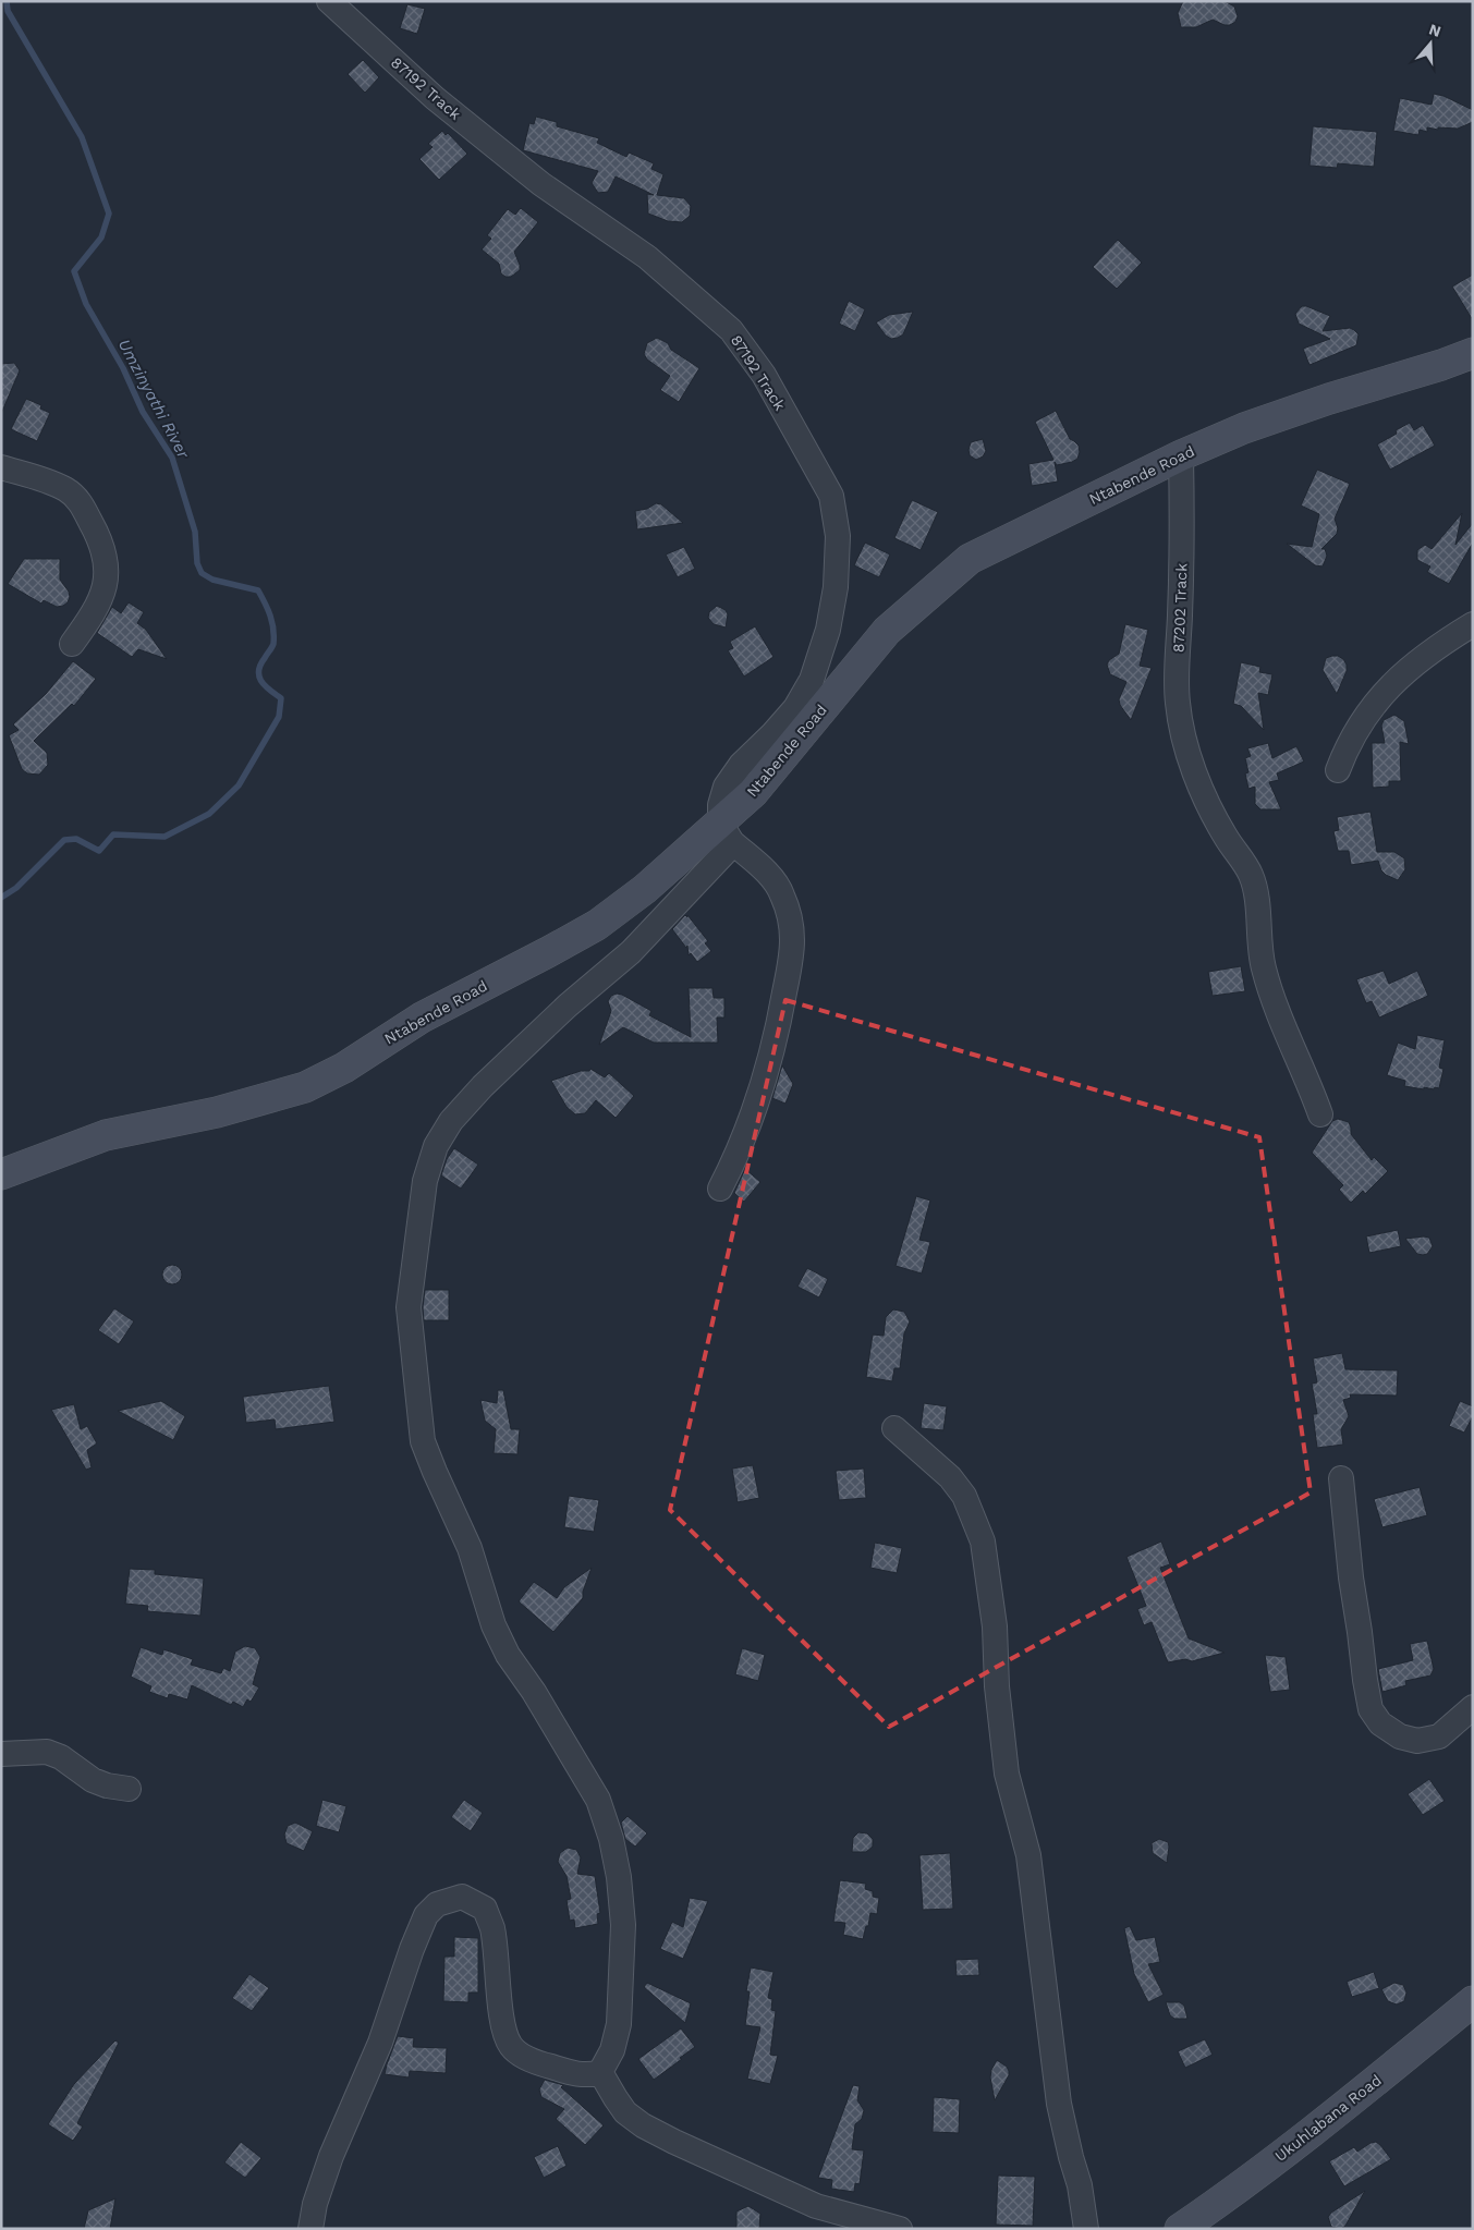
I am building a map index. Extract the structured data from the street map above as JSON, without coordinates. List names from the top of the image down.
{
  "streets": {
    "street": [
      "87192 Track",
      "Ntabende Road",
      "87202 Track",
      "Ukuhlabana Road"
    ]
  },
  "crossings": [
    ["87192 Track", "Ntabende Road"],
    ["Ntabende Road", "87202 Track"]
  ],
  "water": ["Umzinyathi River"],
  "north": "top"
}
